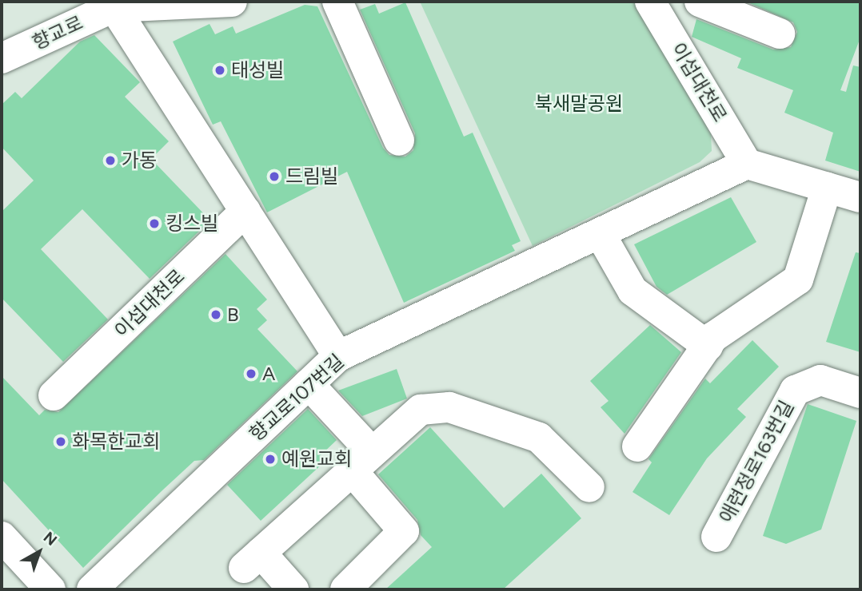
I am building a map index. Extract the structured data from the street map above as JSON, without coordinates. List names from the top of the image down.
{
  "streets": {
    "street": [
      "향교로",
      "이섭대천로",
      "향교로107번길",
      "애련정로163번길"
    ]
  },
  "crossings": [
    ["이섭대천로", "향교로107번길"]
  ],
  "parks": ["북새말공원"],
  "places": [
    "태성빌",
    "가동",
    "드림빌",
    "킹스빌",
    "B",
    "A",
    "화목한교회",
    "예원교회"
  ],
  "north": "top right"
}
